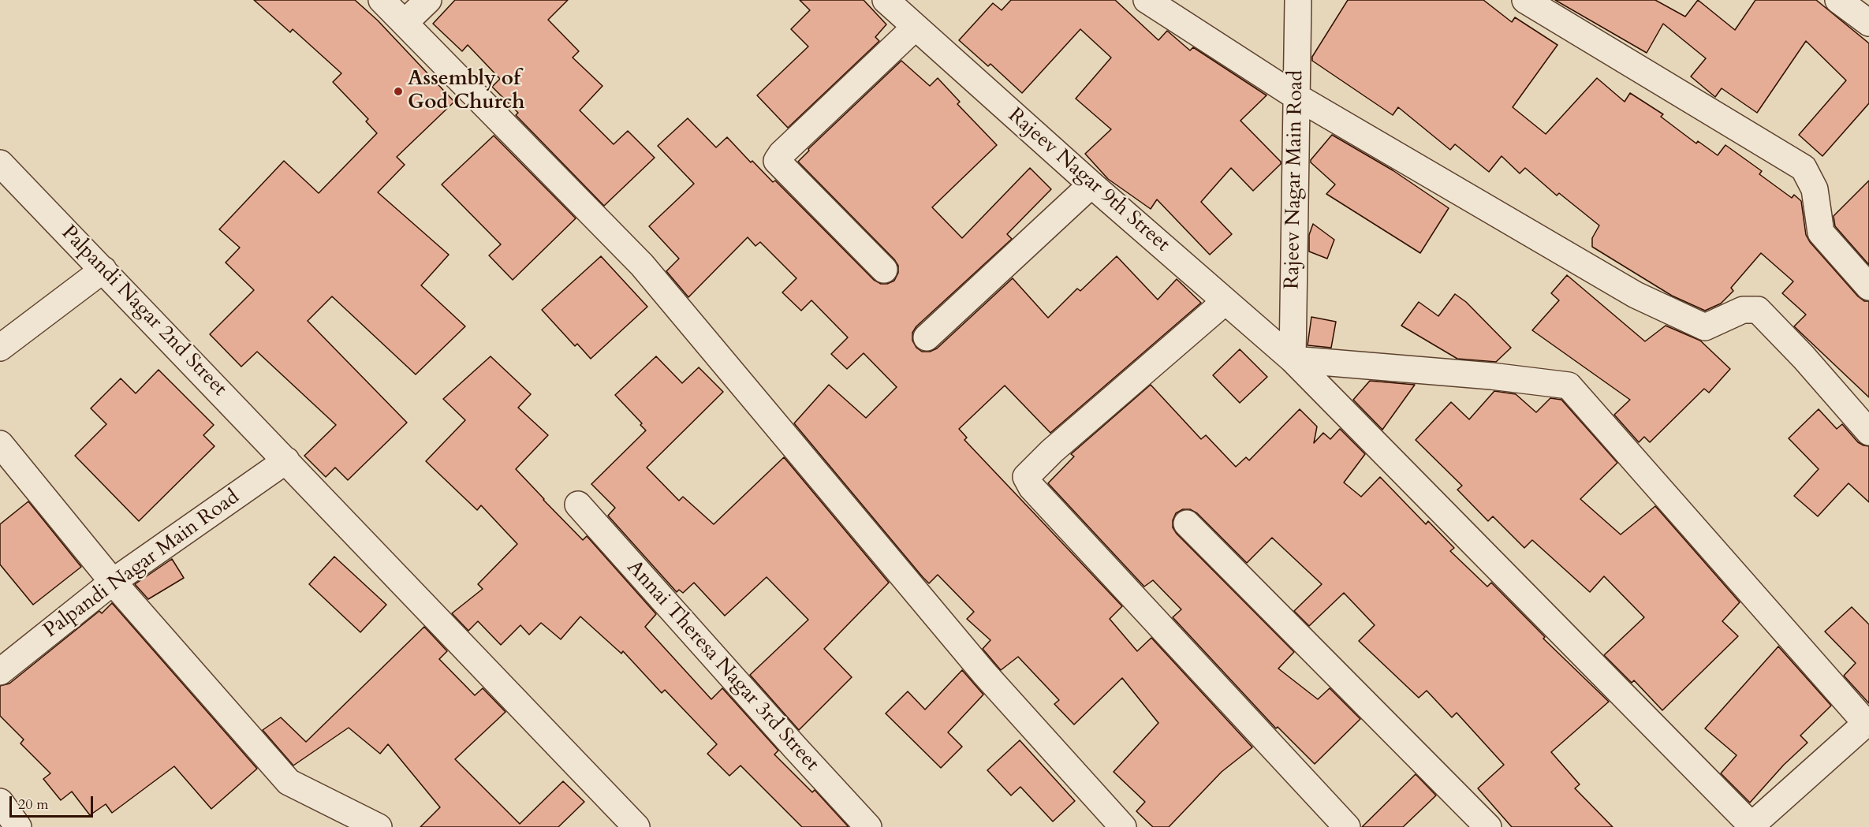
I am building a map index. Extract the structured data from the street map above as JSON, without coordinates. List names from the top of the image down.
{
  "streets": {
    "street": [
      "Rajeev Nagar Main Road",
      "Rajeev Nagar 9th Street",
      "Palpandi Nagar 2nd Street",
      "Palpandi Nagar Main Road",
      "Annai Theresa Nagar 3rd Street"
    ]
  },
  "crossings": [
    ["Rajeev Nagar Main Road", "Rajeev Nagar 9th Street"],
    ["Palpandi Nagar 2nd Street", "Palpandi Nagar Main Road"]
  ],
  "places": ["Assembly of God Church"],
  "scale_bar": "20 m"
}
